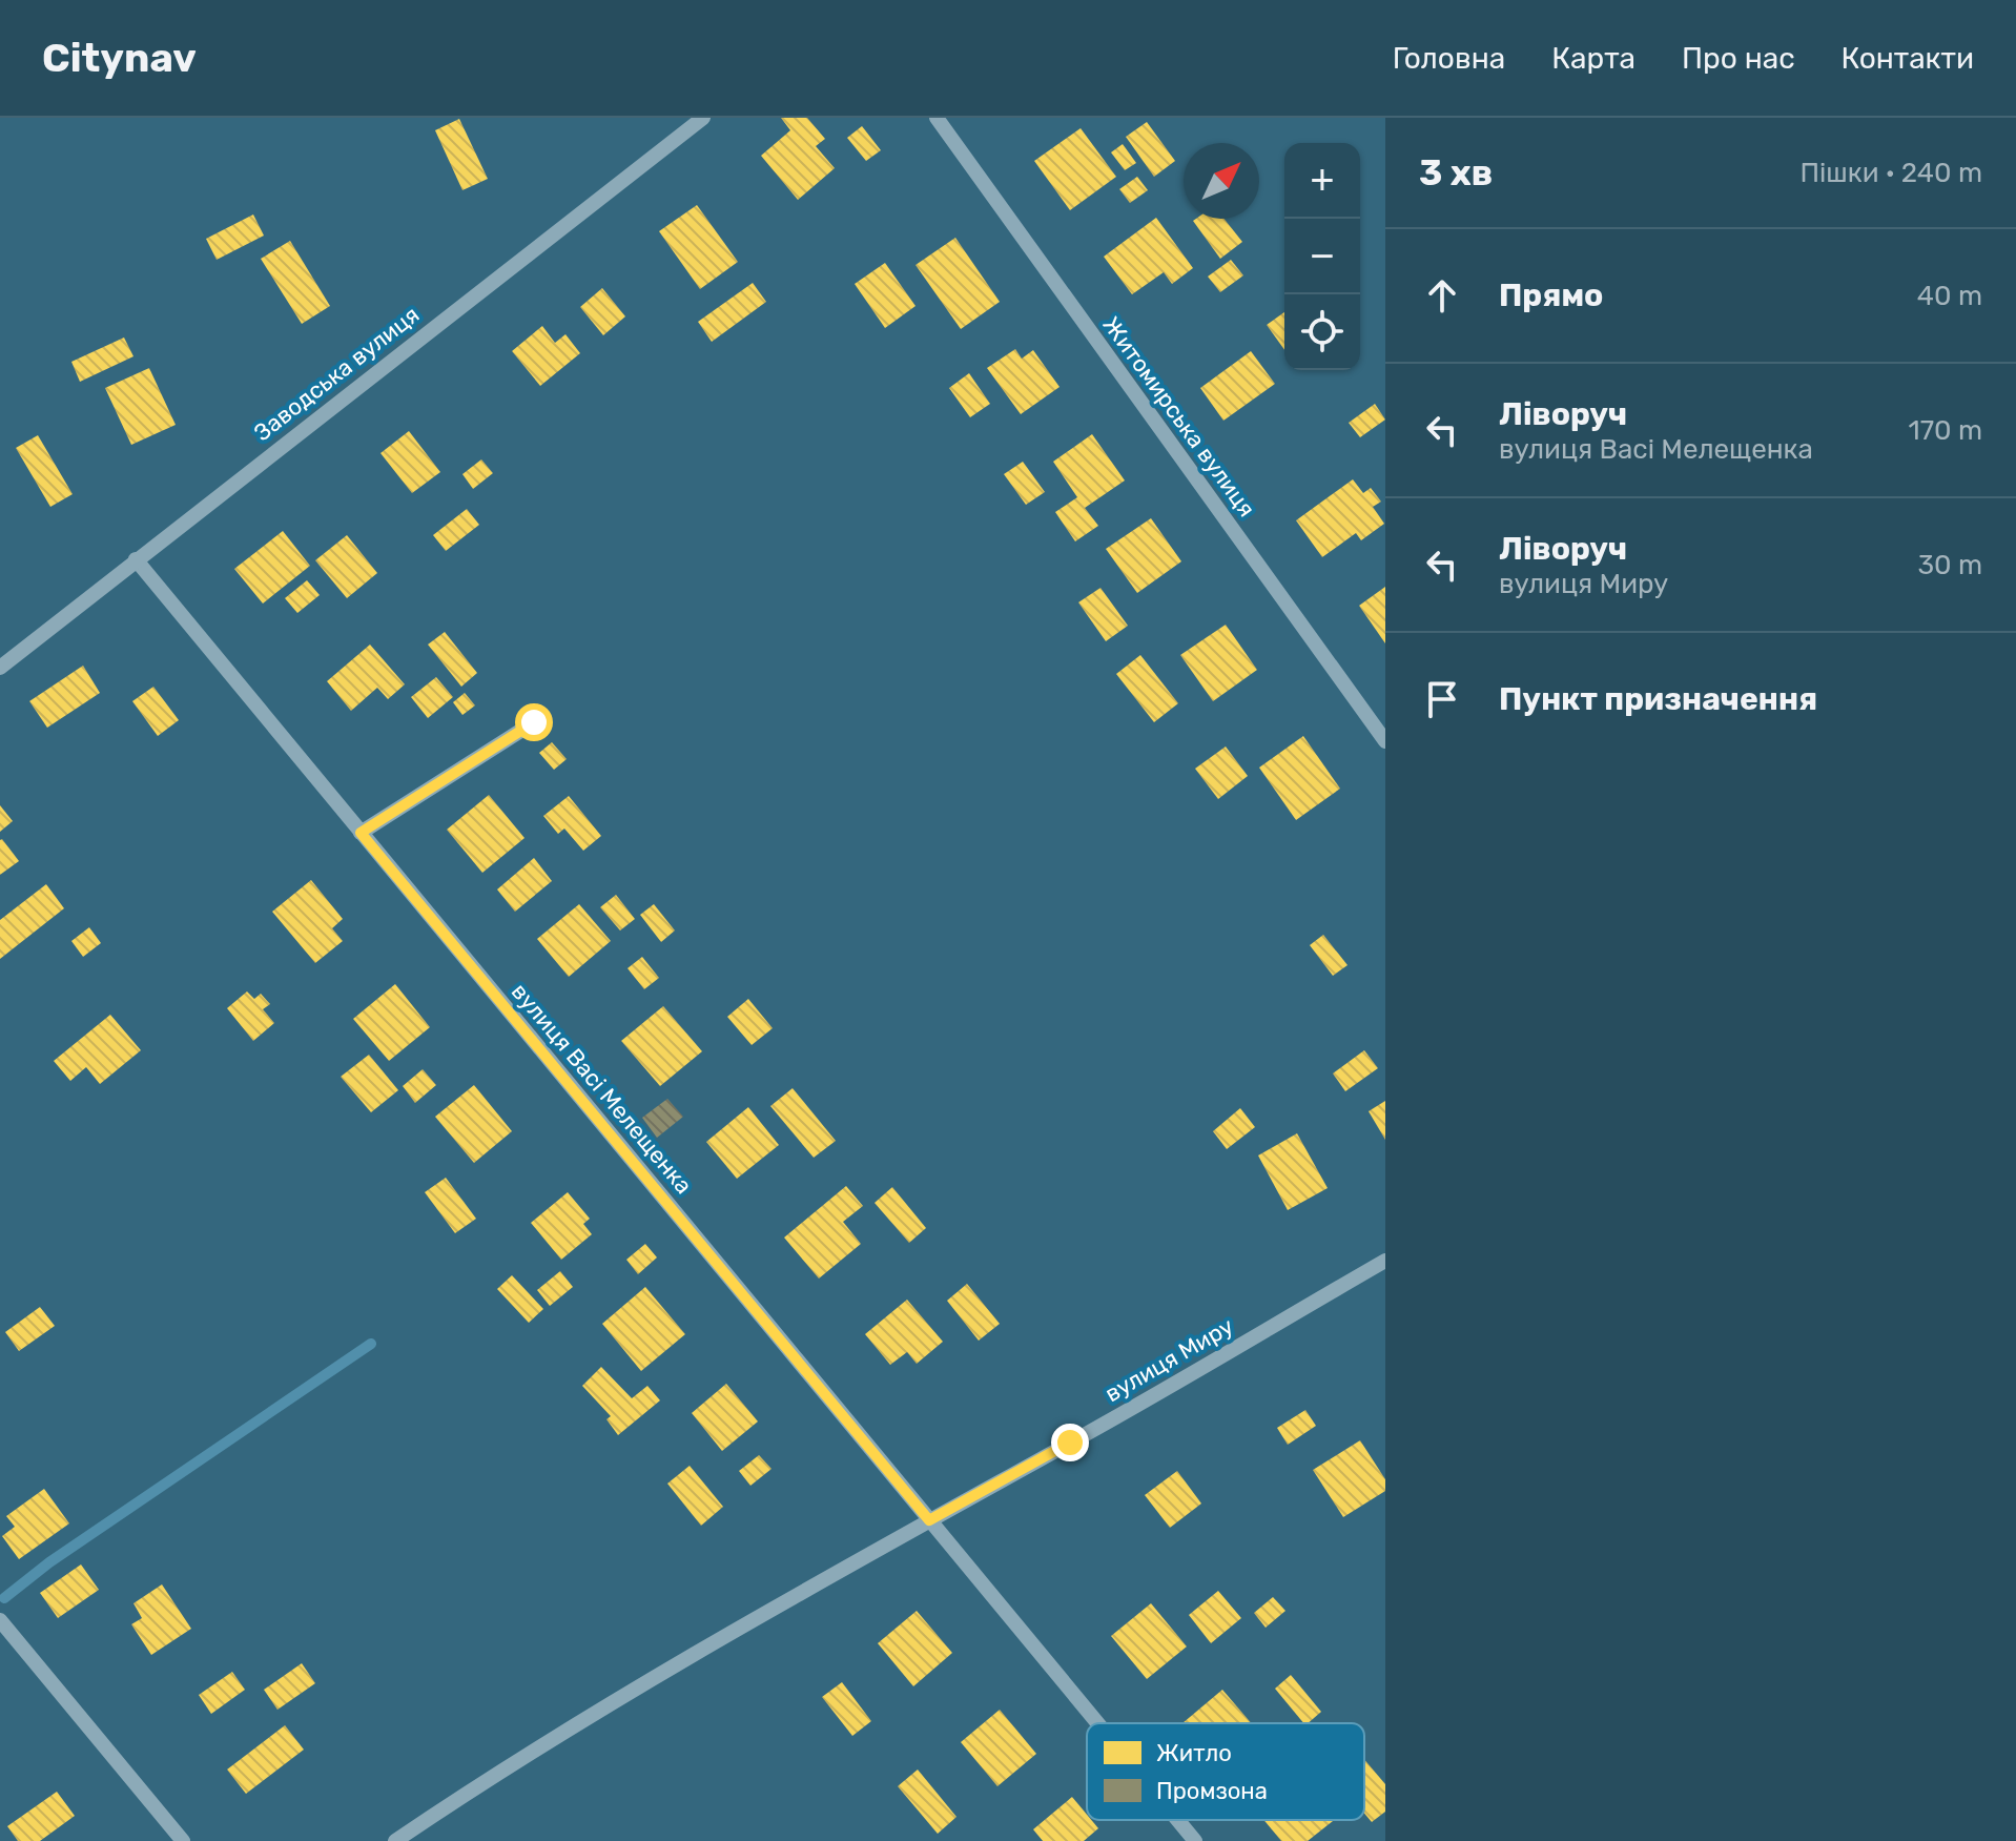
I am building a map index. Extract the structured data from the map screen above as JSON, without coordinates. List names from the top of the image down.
{
  "streets": {
    "street": [
      "Заводська вулиця",
      "Житомирська вулиця",
      "вулиця Васі Мелещенка",
      "вулиця Миру"
    ]
  },
  "crossings": [
    ["Заводська вулиця", "вулиця Васі Мелещенка"],
    ["вулиця Васі Мелещенка", "вулиця Миру"]
  ],
  "legend": ["Житло", "Промзона"],
  "north": "top right",
  "page": {
    "header": "Citynav",
    "nav": [
      "Головна",
      "Карта",
      "Про нас",
      "Контакти"
    ],
    "heading": ["3 хв", "Пішки · 240 m"],
    "map_buttons": ["+", "−"],
    "list": [
      ["Прямо", "40 m"],
      ["Ліворуч", "вулиця Васі Мелещенка", "170 m"],
      ["Ліворуч", "вулиця Миру", "30 m"],
      "Пункт призначення"
    ]
  }
}
